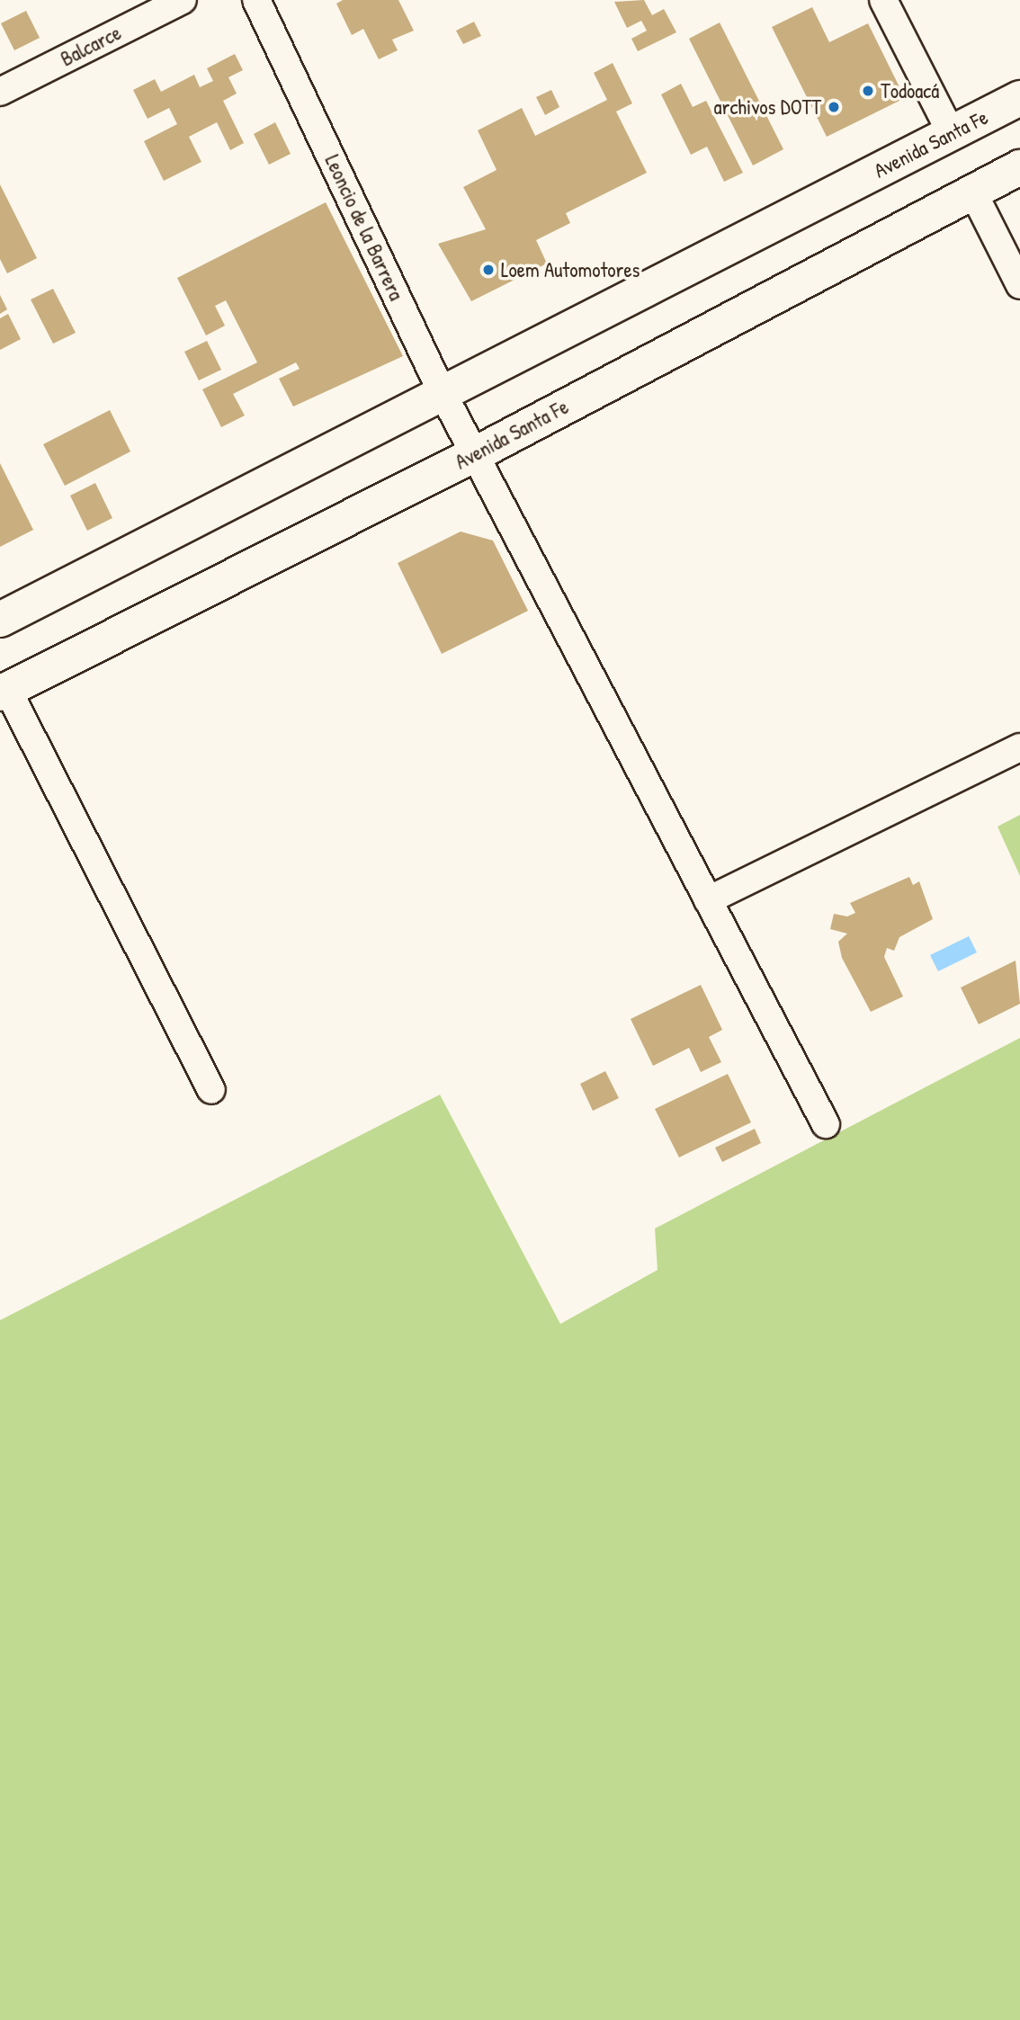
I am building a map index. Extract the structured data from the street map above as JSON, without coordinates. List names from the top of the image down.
{
  "streets": {
    "main road": ["Avenida Santa Fe"],
    "street": ["Balcarce", "Leoncio de la Barrera"]
  },
  "crossings": [
    ["Avenida Santa Fe", "Leoncio de la Barrera"]
  ],
  "places": ["Todoacá", "archivos DOTT", "Loem Automotores"]
}
